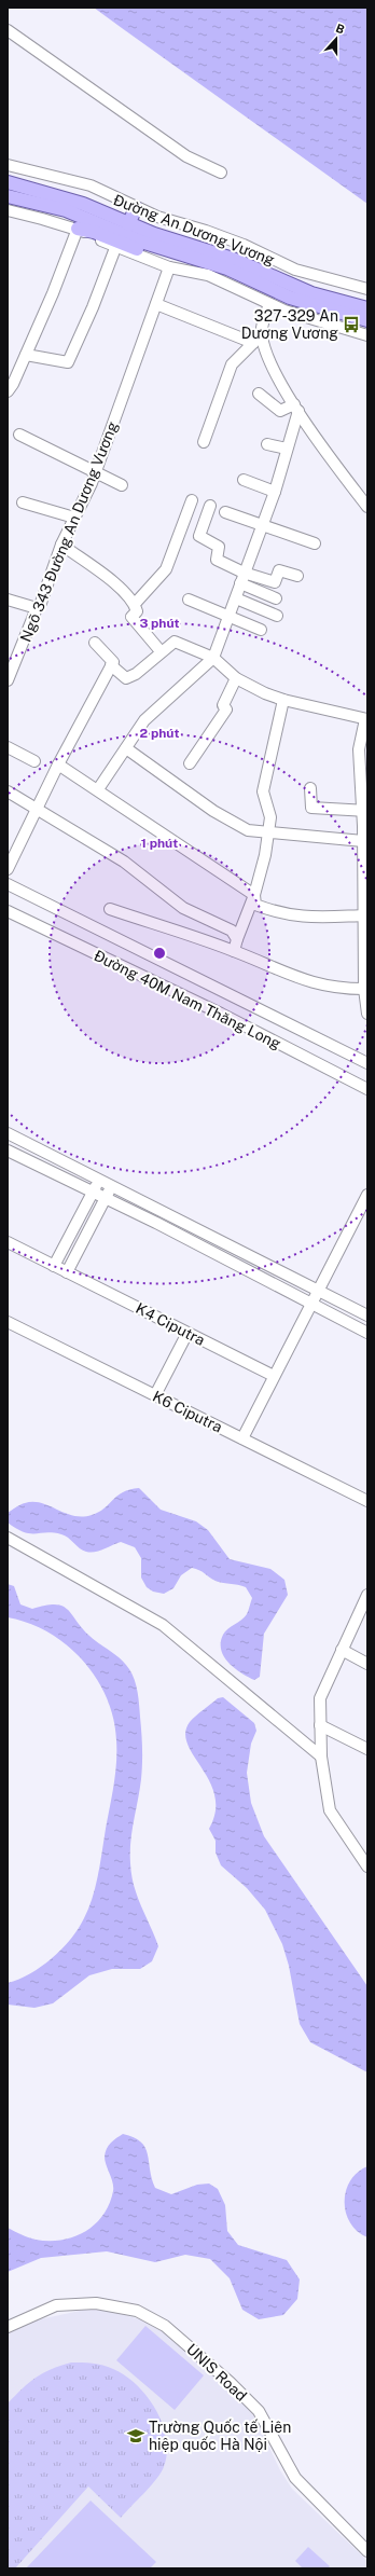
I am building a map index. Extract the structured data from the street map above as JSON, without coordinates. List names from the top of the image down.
{
  "streets": {
    "main road": ["Đường An Dương Vương"],
    "street": [
      "Ngõ 343 Đường An Dương Vương",
      "Đường 40M Nam Thăng Long",
      "K4 Ciputra",
      "K6 Ciputra",
      "UNIS Road"
    ]
  },
  "places": {
    "bus stop": ["327-329 An Dương Vương"],
    "school or university": ["Trường Quốc tế Liên hiệp quốc Hà Nội"]
  },
  "north": "top",
  "rings": ["3 phút", "2 phút", "1 phút"]
}
